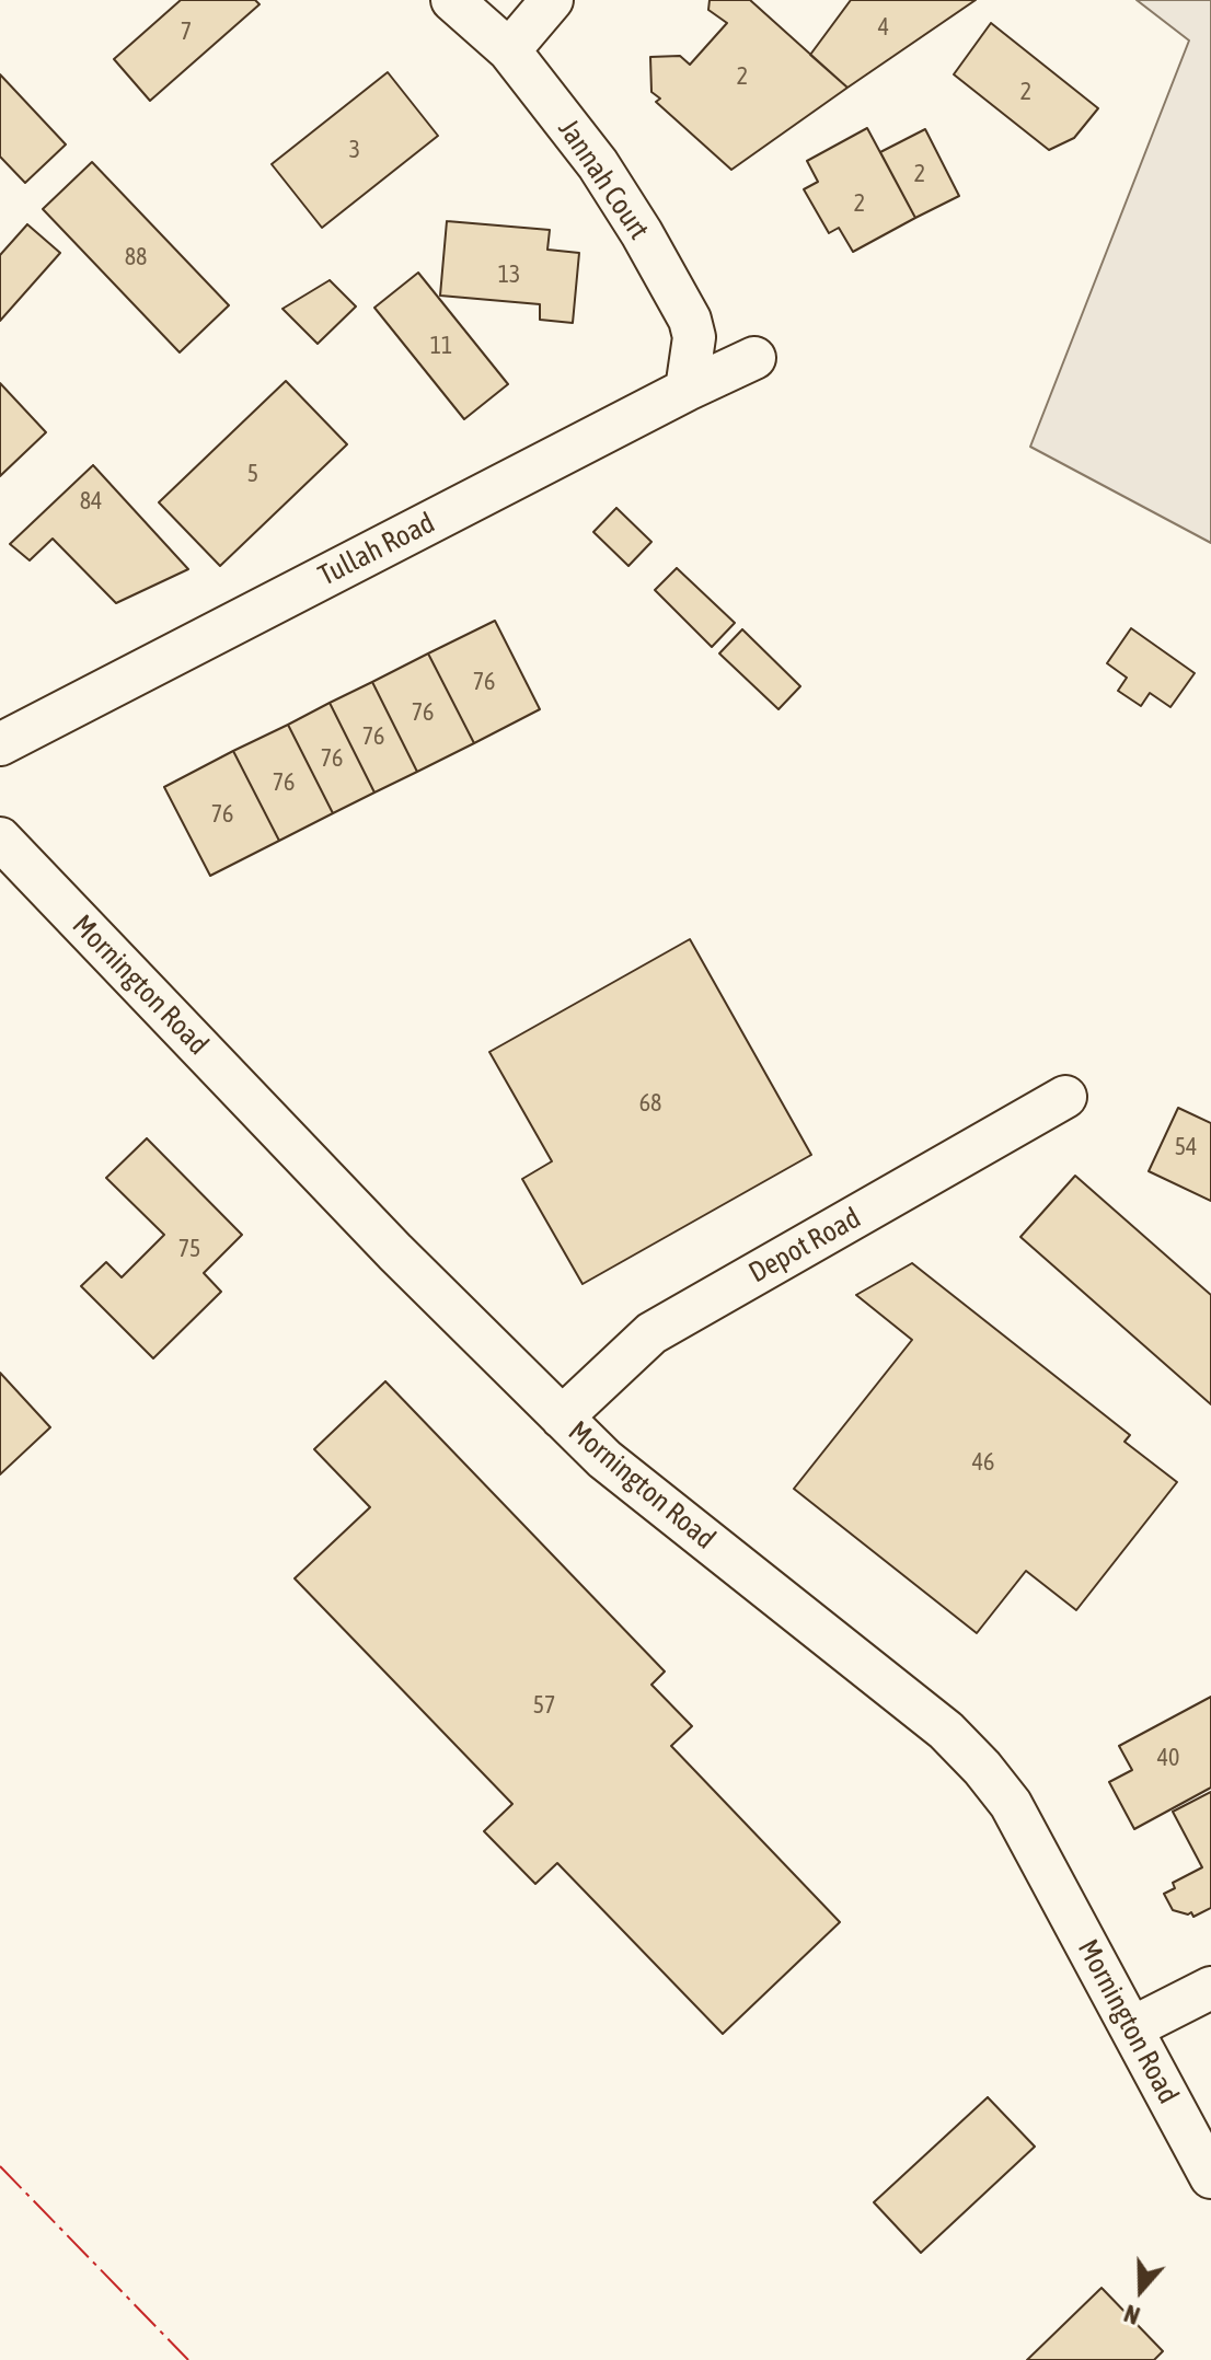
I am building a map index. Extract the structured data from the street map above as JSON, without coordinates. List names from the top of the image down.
{
  "streets": {
    "street": [
      "Jannah Court",
      "Tullah Road",
      "Mornington Road",
      "Depot Road"
    ]
  },
  "crossings": [
    ["Jannah Court", "Tullah Road"],
    ["Mornington Road", "Depot Road"]
  ],
  "house_numbers": [
    "4",
    "7",
    "2",
    "2",
    "3",
    "2",
    "2",
    "88",
    "13",
    "11",
    "5",
    "84",
    "76",
    "76",
    "76",
    "76",
    "76",
    "76",
    "68",
    "54",
    "75",
    "46",
    "57",
    "40"
  ],
  "north": "bottom"
}
